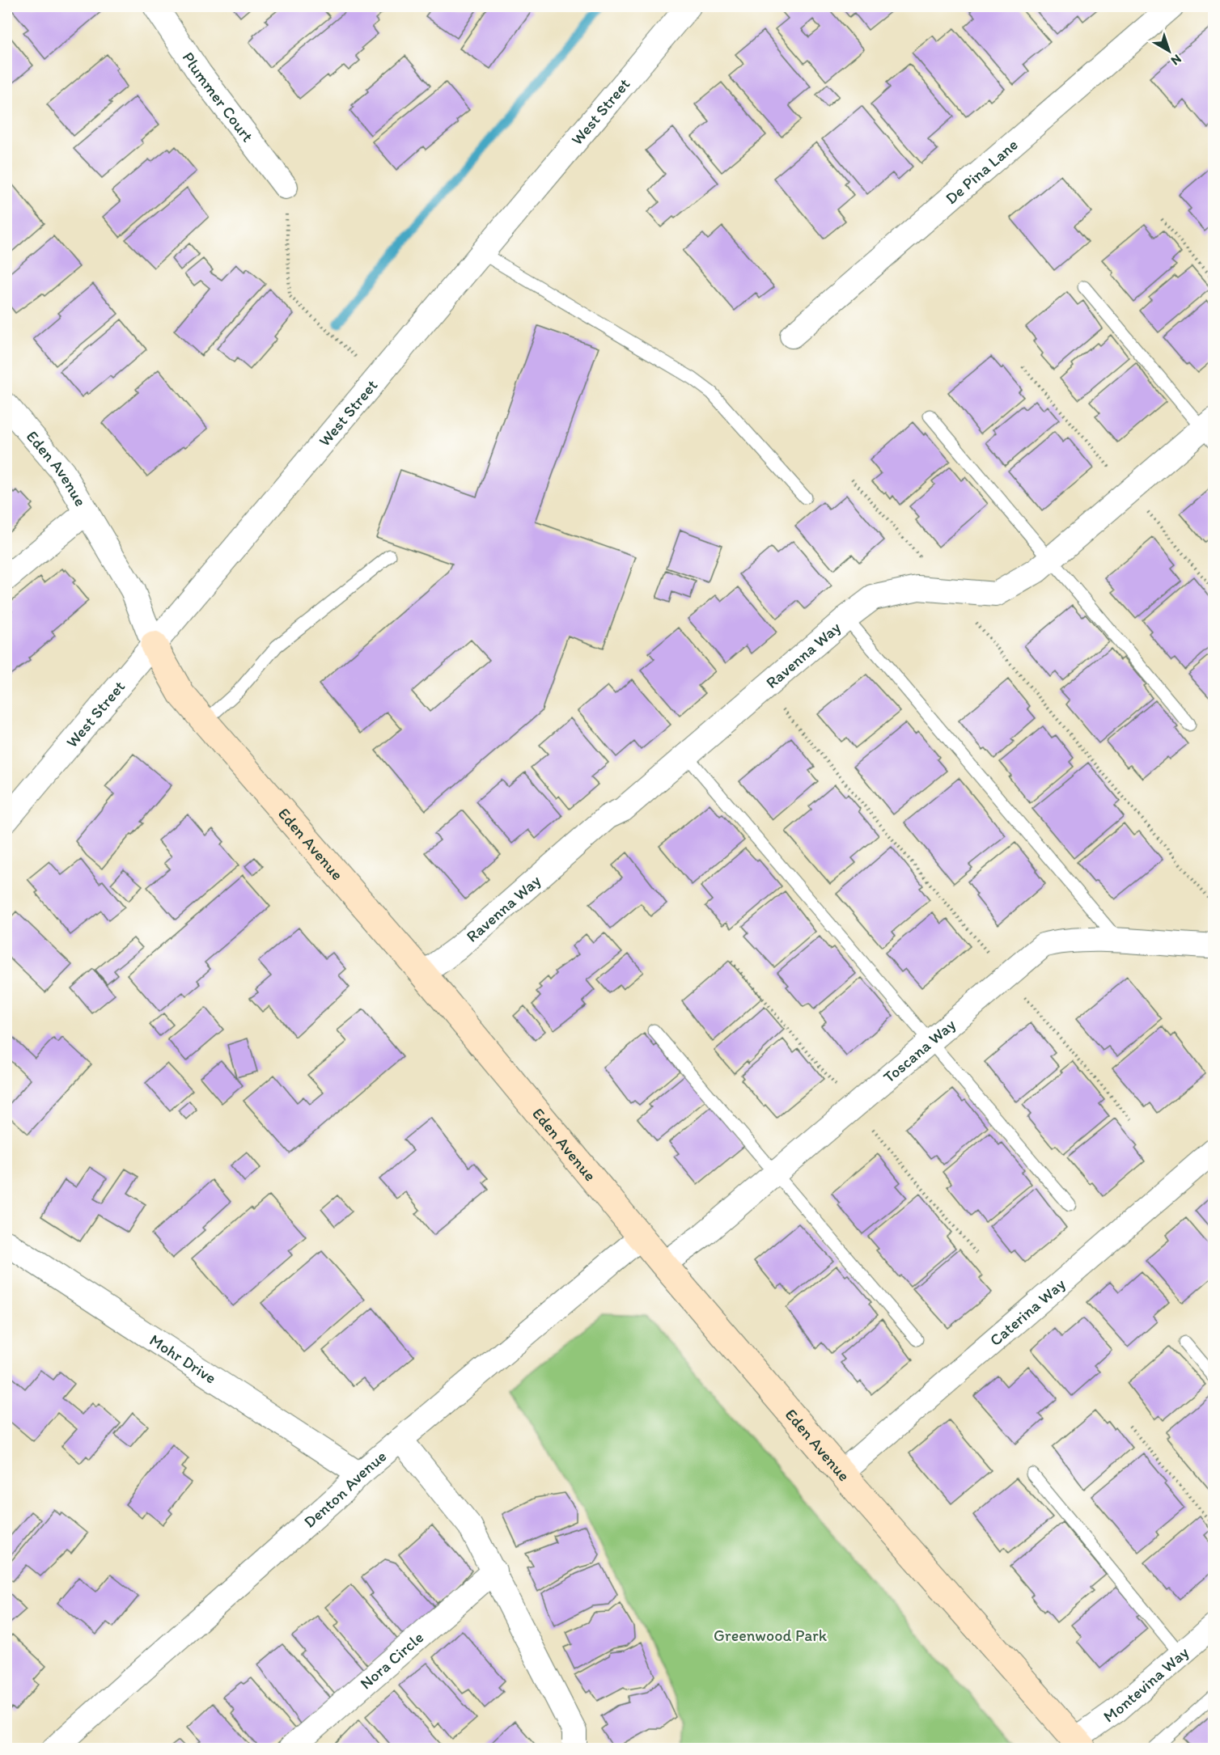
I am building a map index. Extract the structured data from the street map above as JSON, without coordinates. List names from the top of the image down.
{
  "streets": {
    "street": [
      "Plummer Court",
      "West Street",
      "De Pina Lane",
      "Eden Avenue",
      "Ravenna Way",
      "Toscana Way",
      "Caterina Way",
      "Mohr Drive",
      "Denton Avenue",
      "Nora Circle",
      "Montevina Way"
    ]
  },
  "crossings": [
    ["West Street", "Eden Avenue"],
    ["Eden Avenue", "Ravenna Way"],
    ["Eden Avenue", "Toscana Way"],
    ["Eden Avenue", "Caterina Way"],
    ["Eden Avenue", "Denton Avenue"],
    ["Eden Avenue", "Montevina Way"],
    ["Mohr Drive", "Denton Avenue"]
  ],
  "parks": ["Greenwood Park"],
  "north": "bottom right"
}
